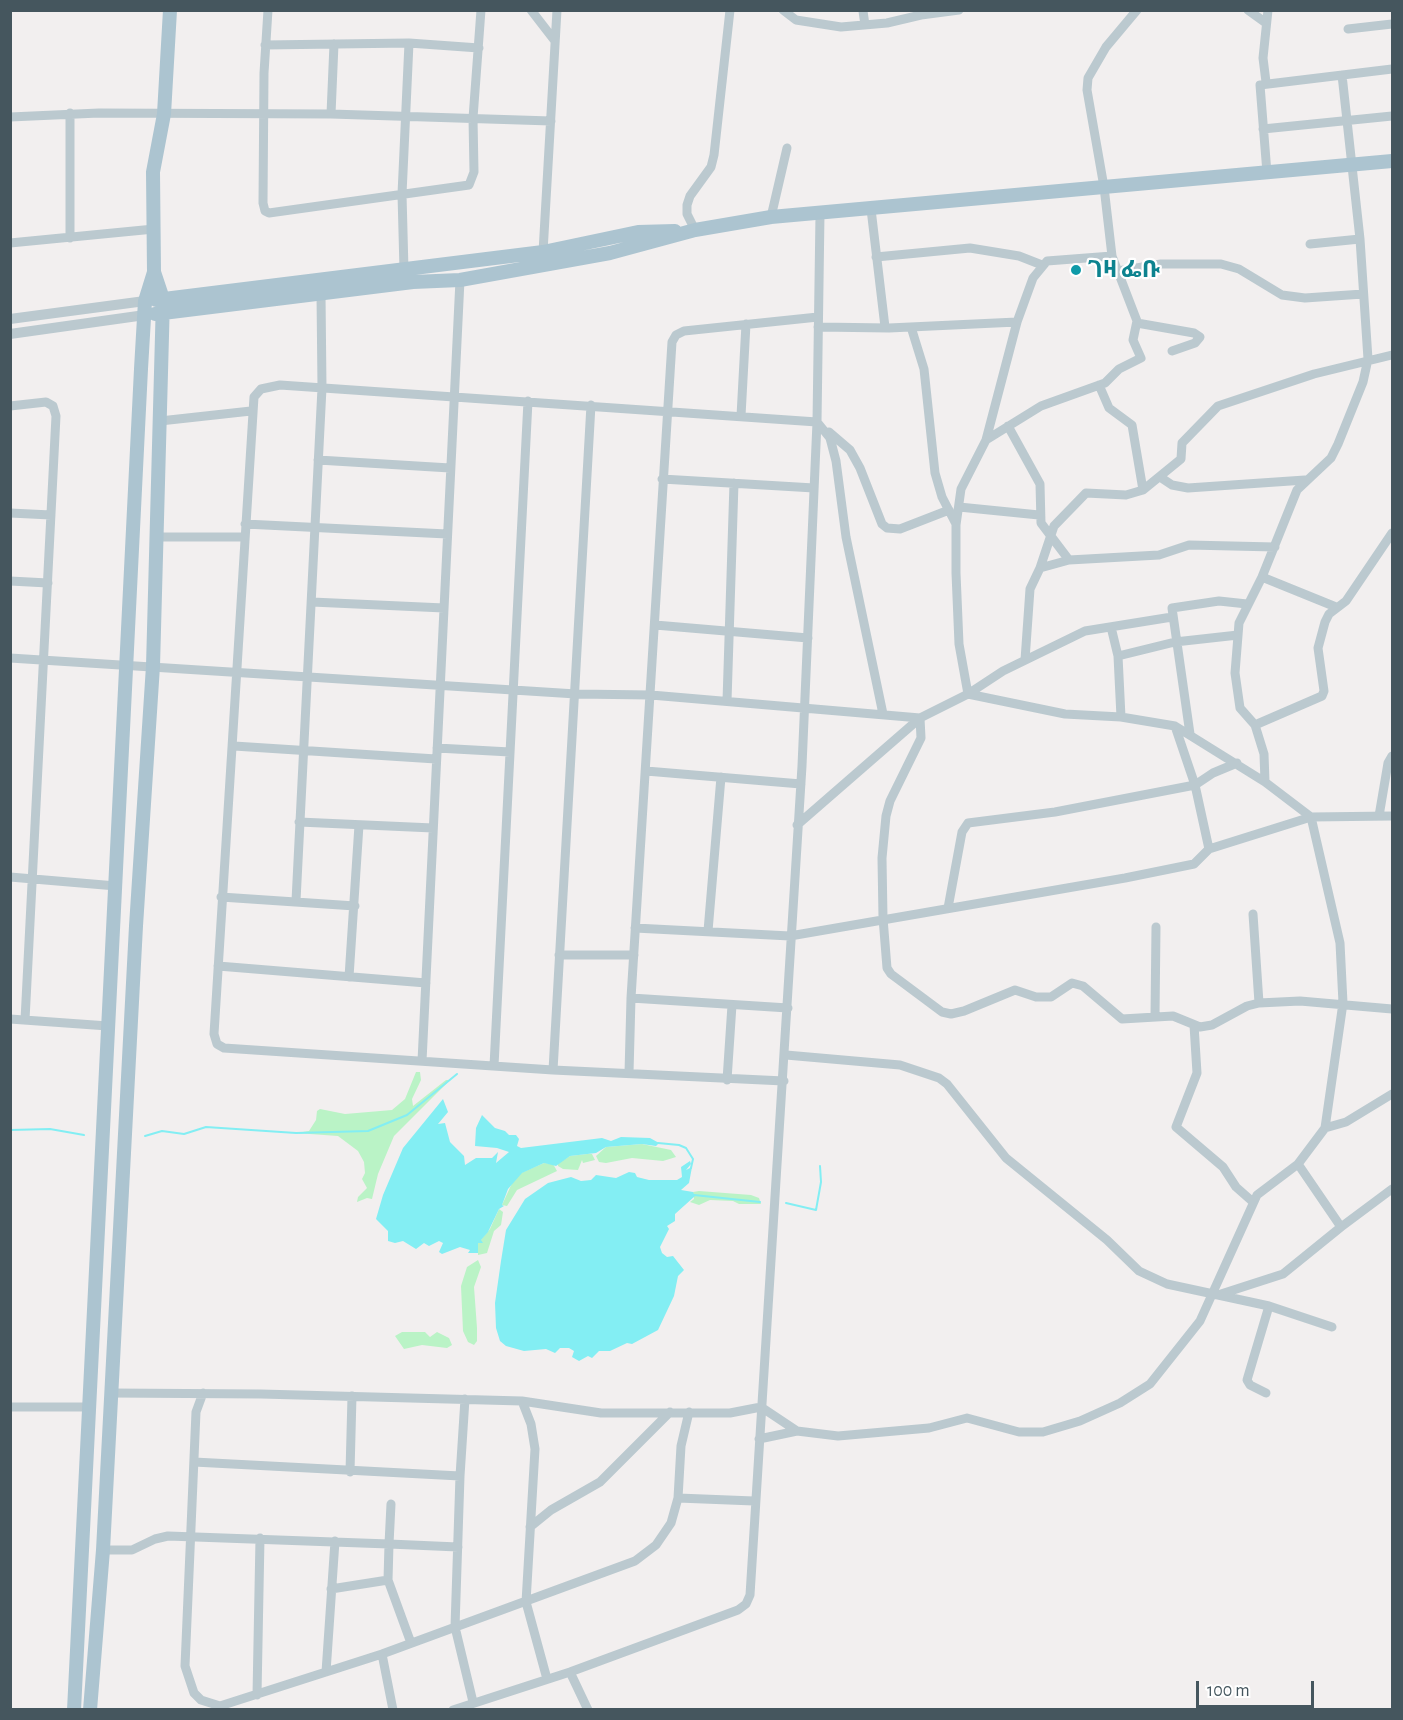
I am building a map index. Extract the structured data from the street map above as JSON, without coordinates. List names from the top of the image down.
{
  "places": ["ገዛ ፌቡ"],
  "scale_bar": "100 m"
}
